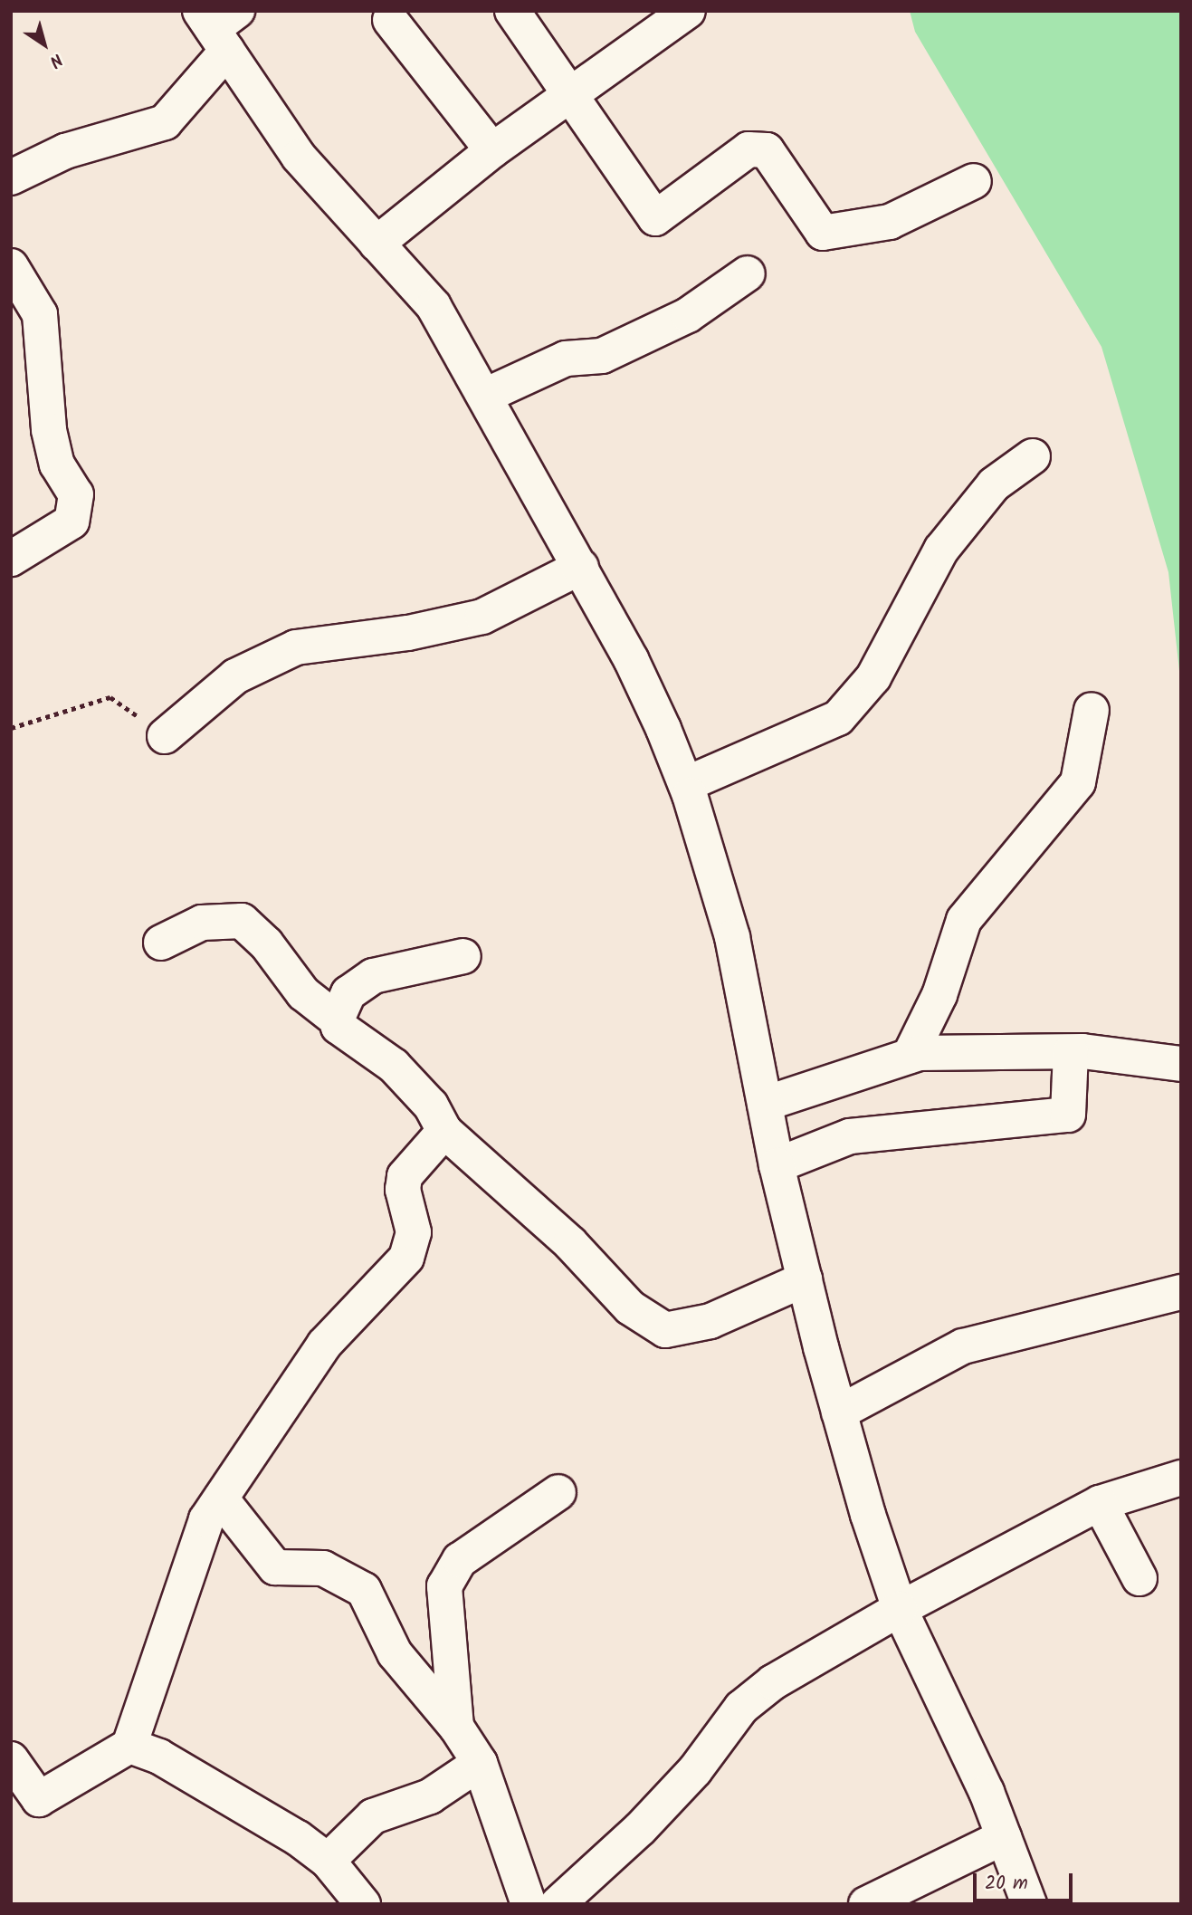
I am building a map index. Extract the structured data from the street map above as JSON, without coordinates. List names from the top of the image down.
{
  "scale_bar": "20 m",
  "north": "bottom right"
}
